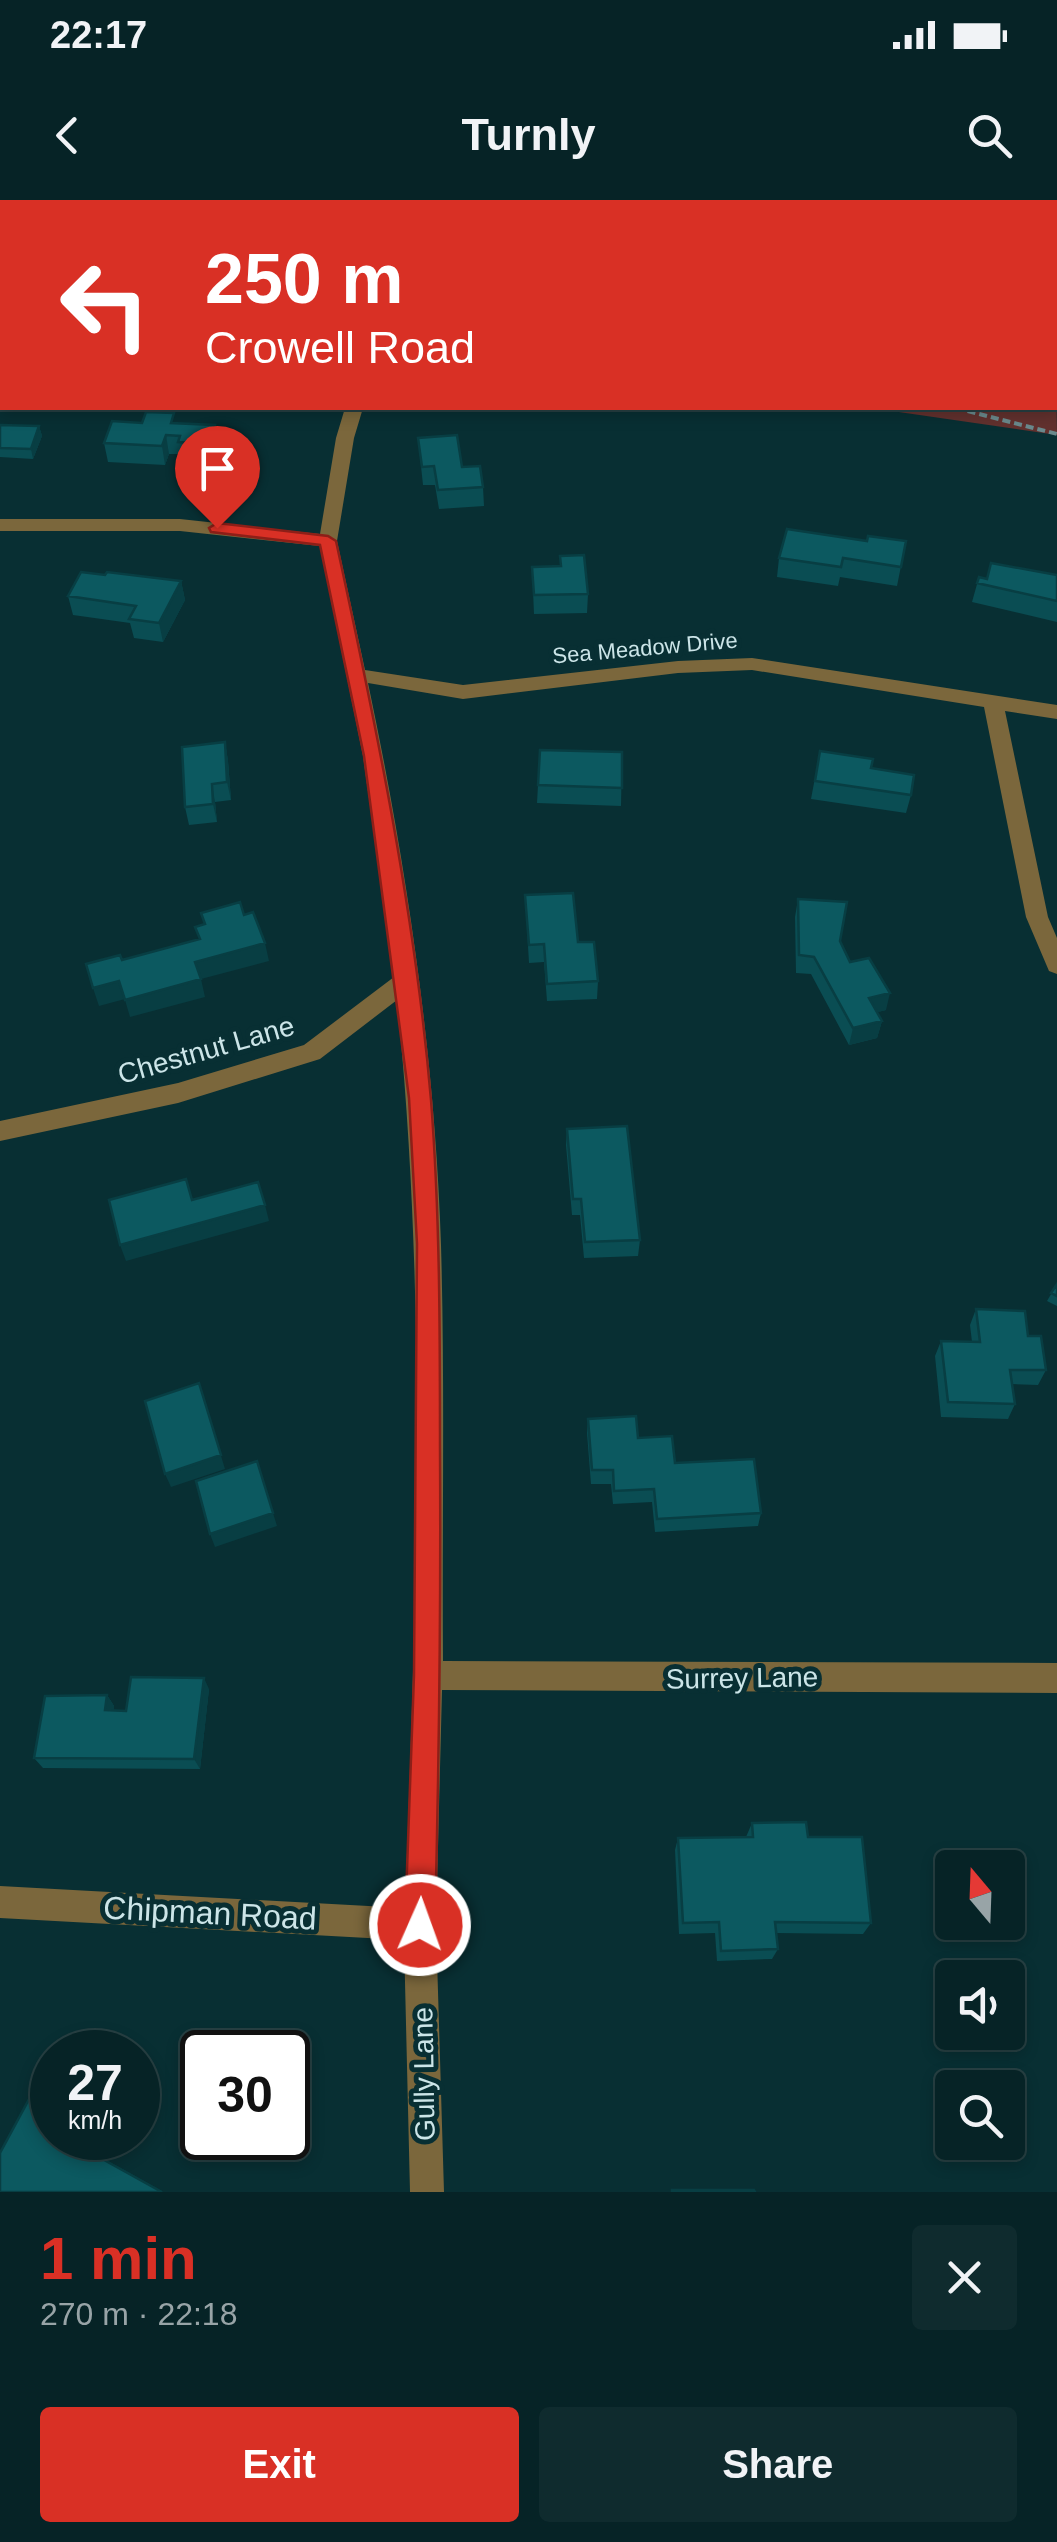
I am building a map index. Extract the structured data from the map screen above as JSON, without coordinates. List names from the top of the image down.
{
  "streets": {
    "street": [
      "Sea Meadow Drive",
      "Chestnut Lane",
      "Surrey Lane",
      "Chipman Road",
      "Gully Lane"
    ]
  },
  "crossings": [
    ["Sea Meadow Drive", "Gully Lane"],
    ["Chestnut Lane", "Gully Lane"],
    ["Surrey Lane", "Gully Lane"],
    ["Chipman Road", "Gully Lane"]
  ],
  "north": "top",
  "page": {
    "status": "22:17",
    "header": "Turnly",
    "turn": ["250 m", "Crowell Road"],
    "speed": "27 km/h",
    "limit": "30",
    "heading": ["1 min", "270 m · 22:18"],
    "buttons": ["Exit", "Share"]
  }
}
